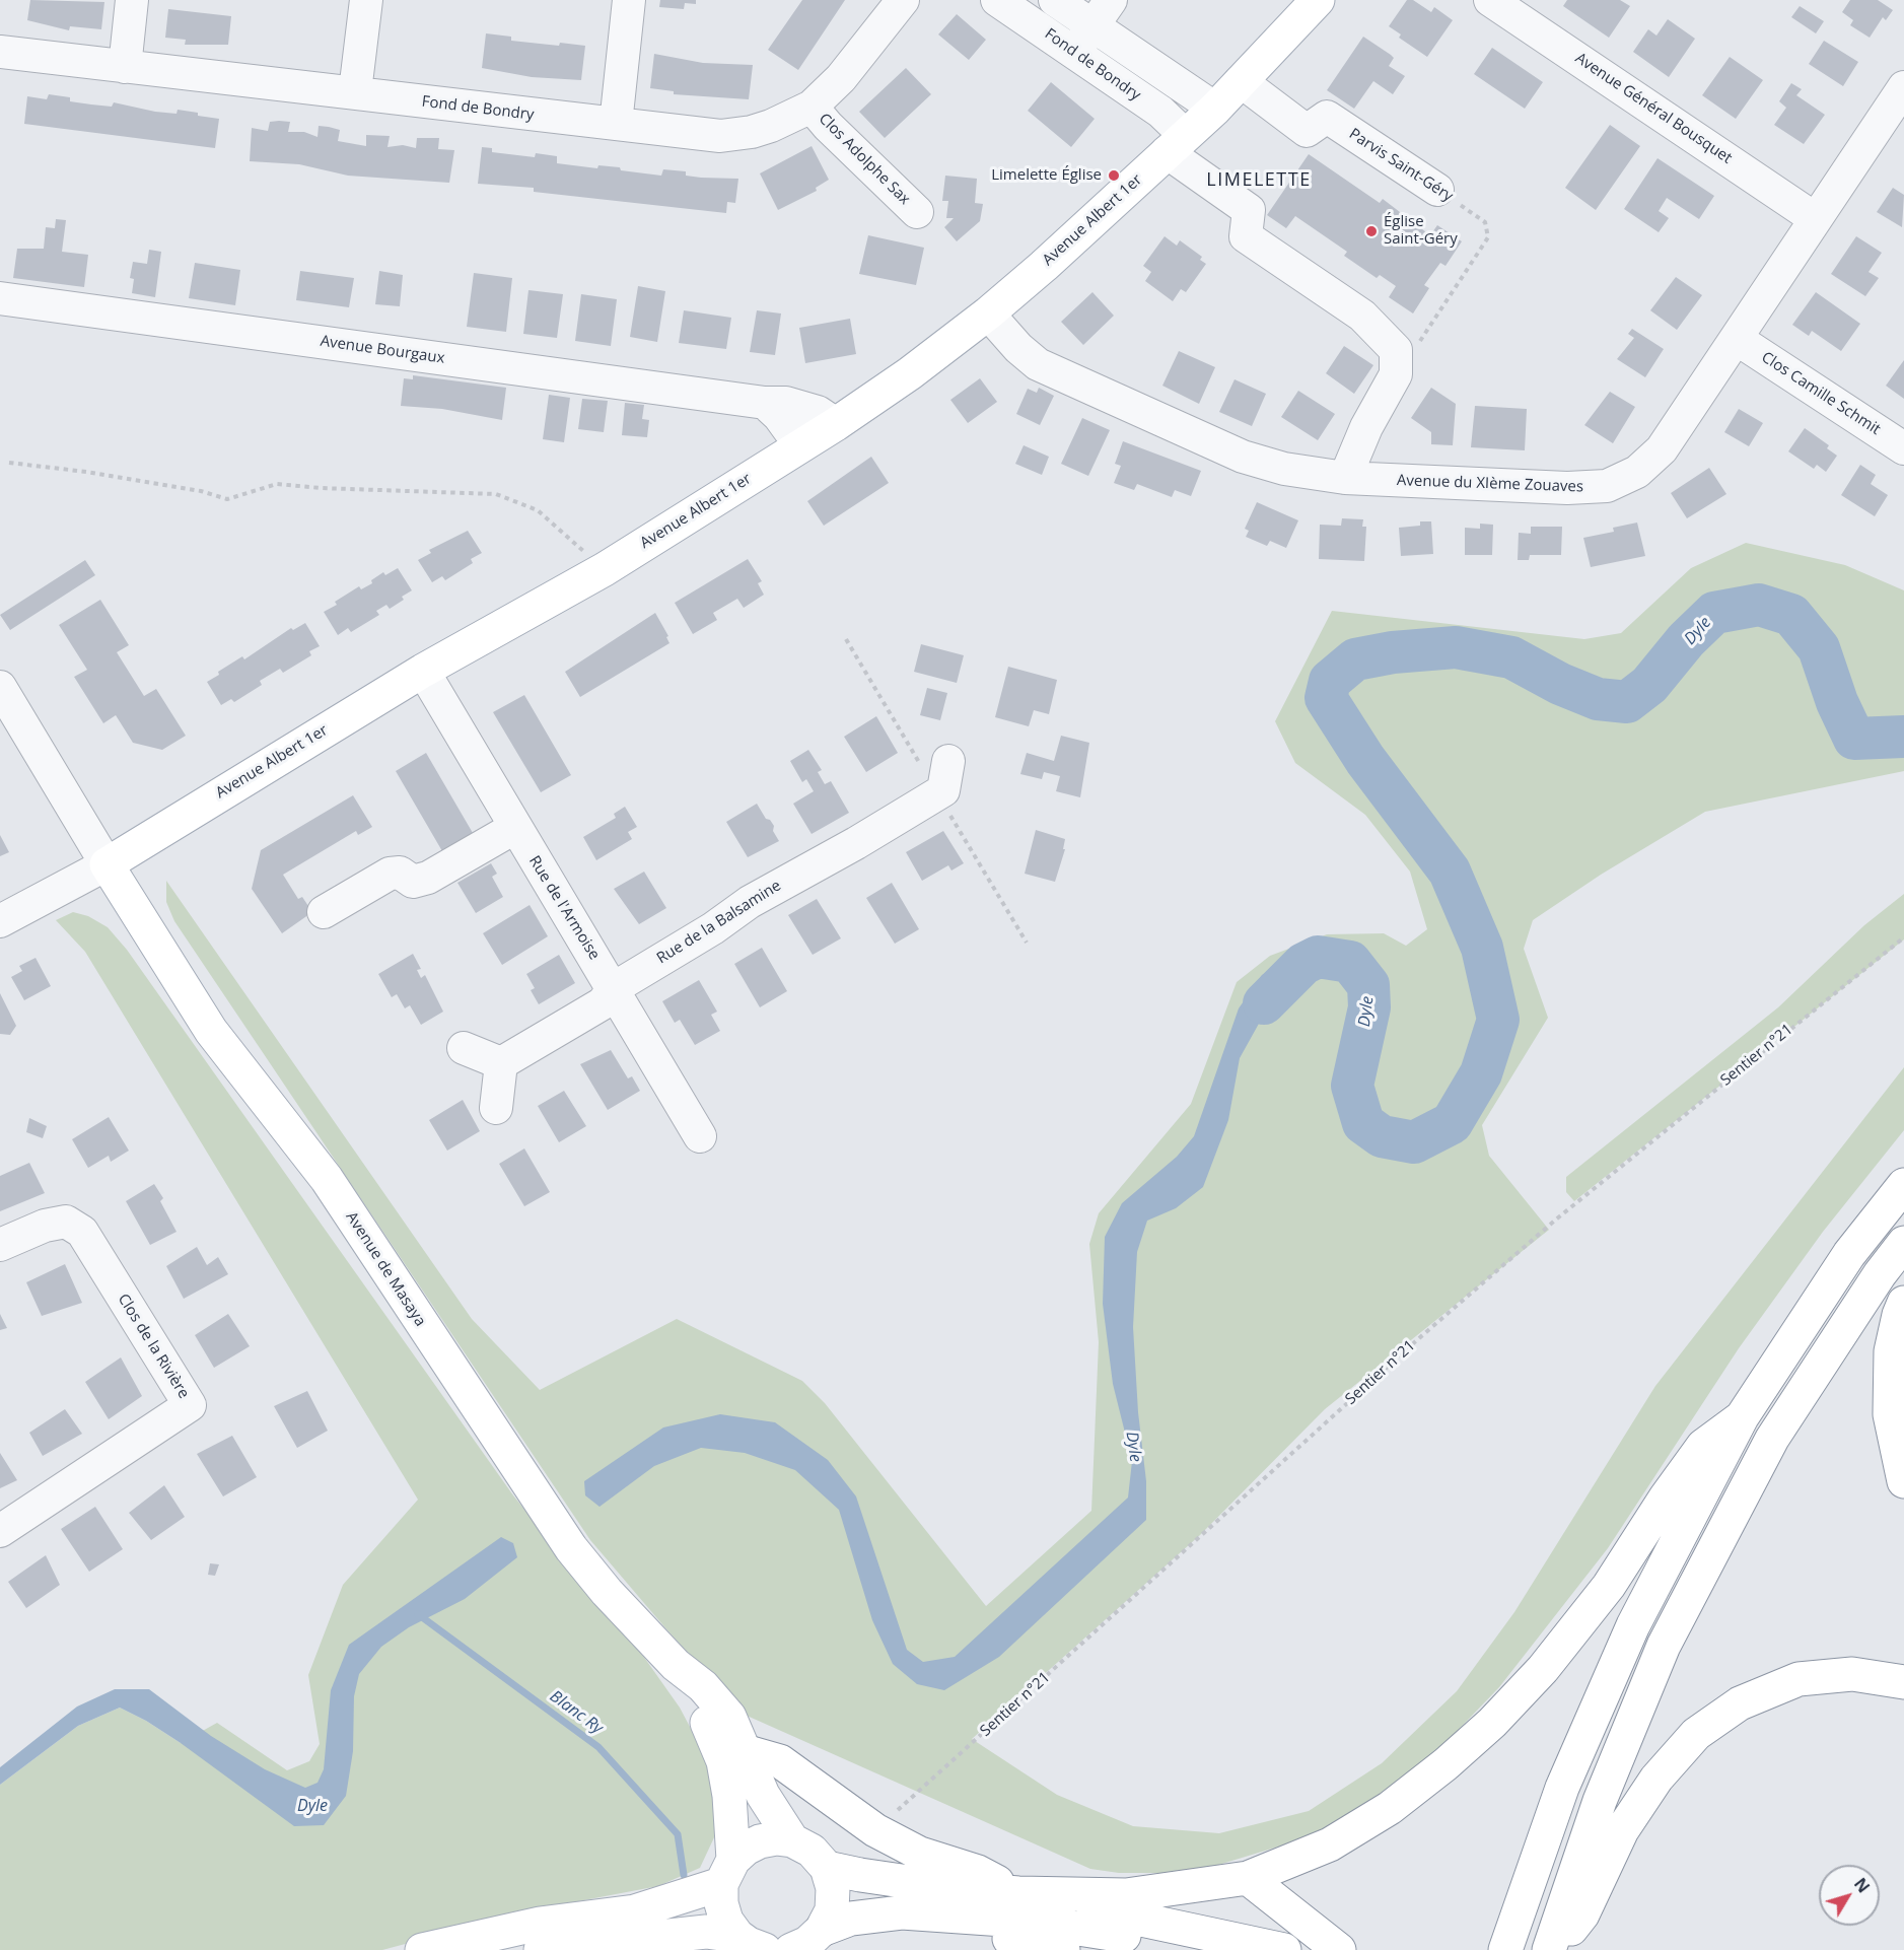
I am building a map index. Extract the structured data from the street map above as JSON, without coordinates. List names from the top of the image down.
{
  "streets": {
    "main road": ["Avenue Albert 1er", "Avenue de Masaya"],
    "street": [
      "Fond de Bondry",
      "Avenue Général Bousquet",
      "Clos Adolphe Sax",
      "Parvis Saint-Géry",
      "Avenue Bourgaux",
      "Clos Camille Schmit",
      "Avenue du XIème Zouaves",
      "Rue de l'Armoise",
      "Rue de la Balsamine",
      "Clos de la Rivière"
    ],
    "path": ["Sentier n°21"]
  },
  "crossings": [
    ["Fond de Bondry", "Clos Adolphe Sax"],
    ["Fond de Bondry", "Avenue Albert 1er"],
    ["Avenue Général Bousquet", "Avenue du XIème Zouaves"],
    ["Parvis Saint-Géry", "Avenue Albert 1er"],
    ["Avenue Albert 1er", "Avenue Bourgaux"],
    ["Avenue Albert 1er", "Avenue du XIème Zouaves"],
    ["Avenue Albert 1er", "Rue de l'Armoise"],
    ["Avenue Albert 1er", "Avenue de Masaya"],
    ["Clos Camille Schmit", "Avenue du XIème Zouaves"],
    ["Rue de l'Armoise", "Rue de la Balsamine"]
  ],
  "districts": ["LIMELETTE"],
  "water": ["Dyle", "Blanc Ry"],
  "places": ["Limelette Église", "Église Saint-Géry"],
  "north": "top right"
}
